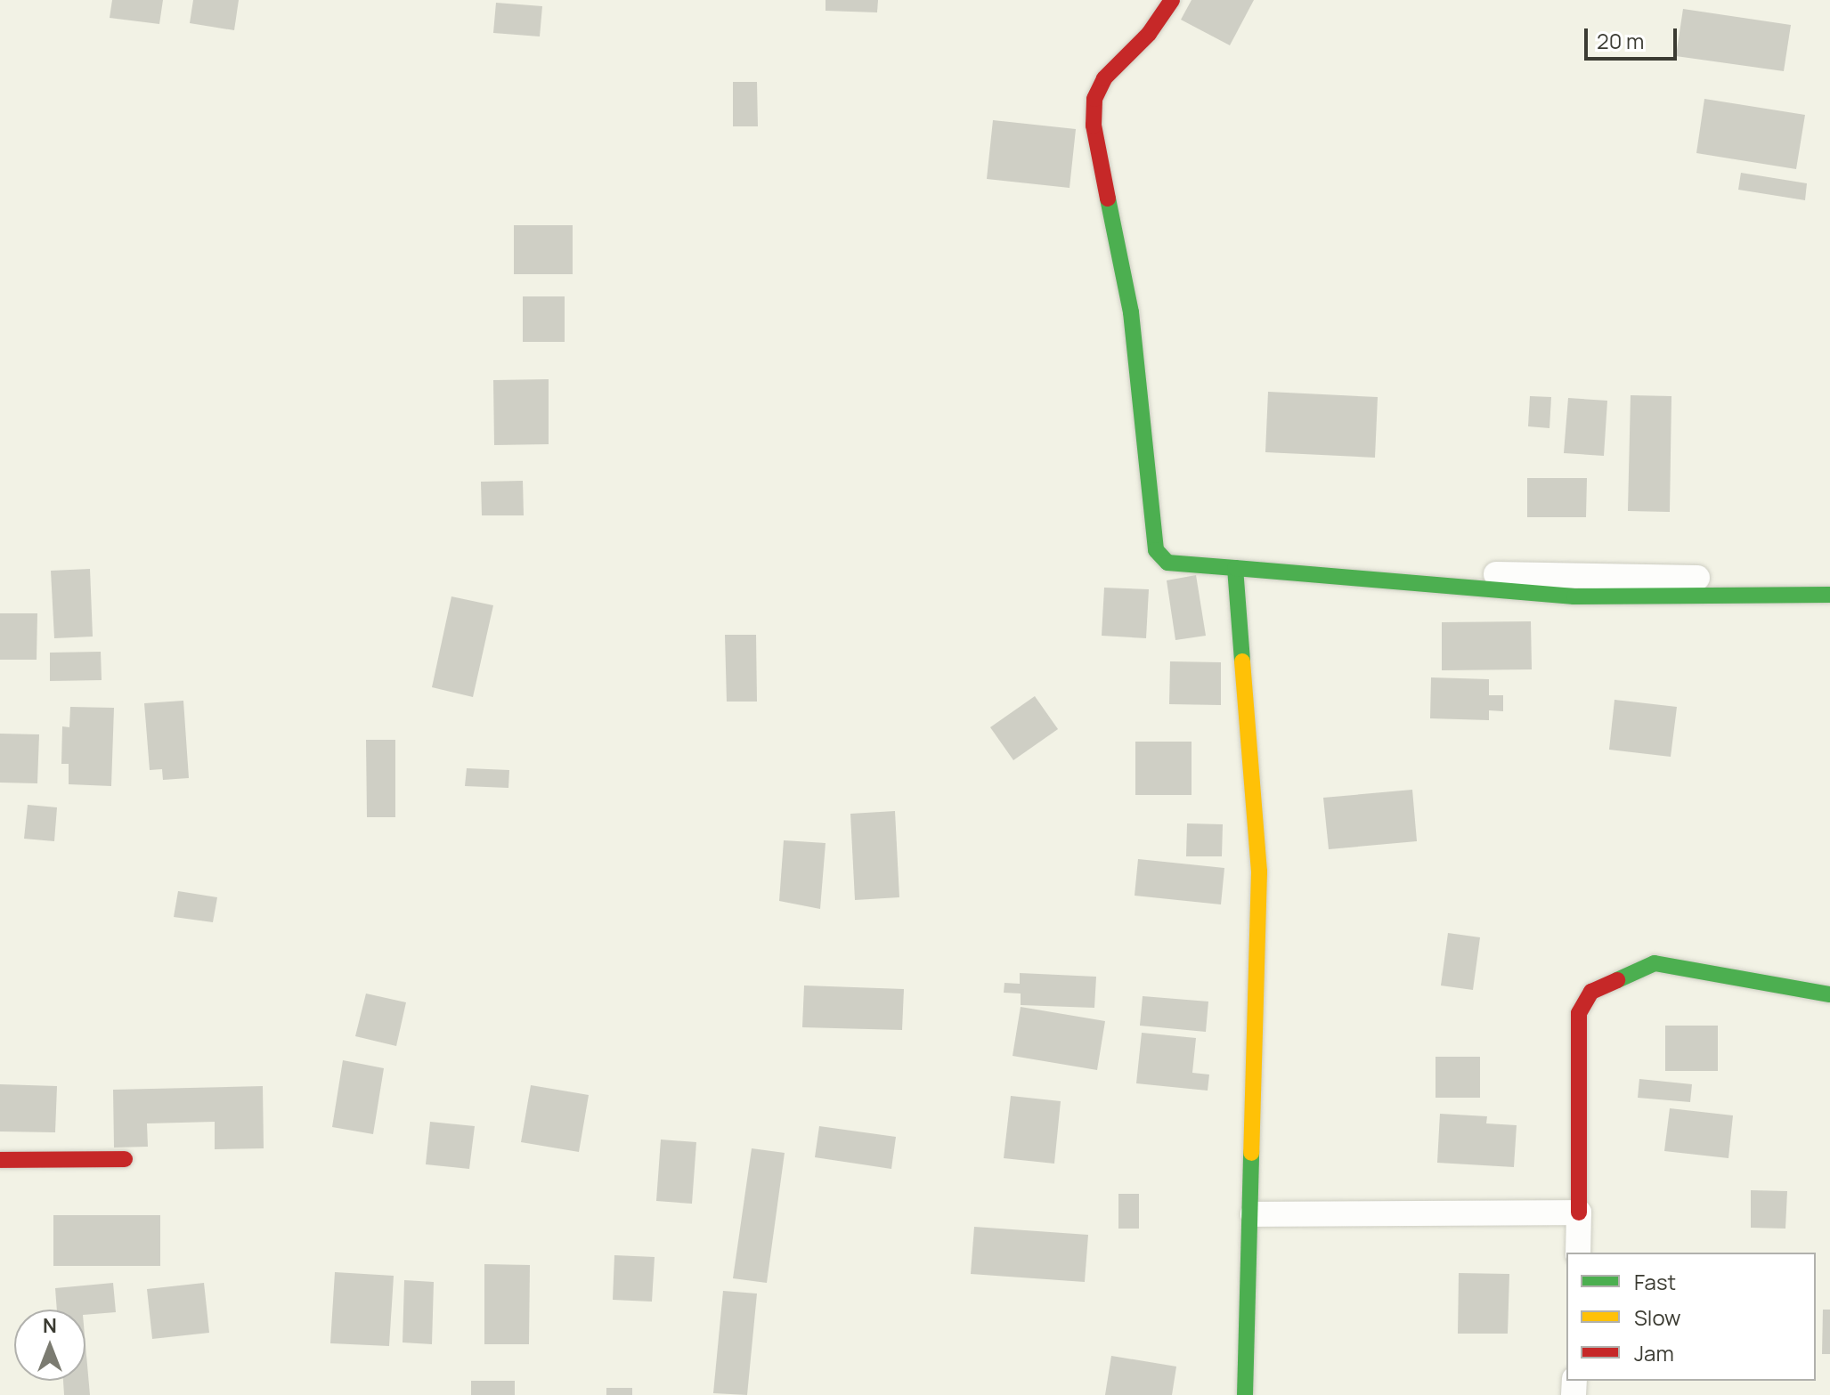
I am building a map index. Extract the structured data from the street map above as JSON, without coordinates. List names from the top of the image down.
{
  "legend": ["Fast", "Slow", "Jam"],
  "scale_bar": "20 m",
  "north": "top"
}
